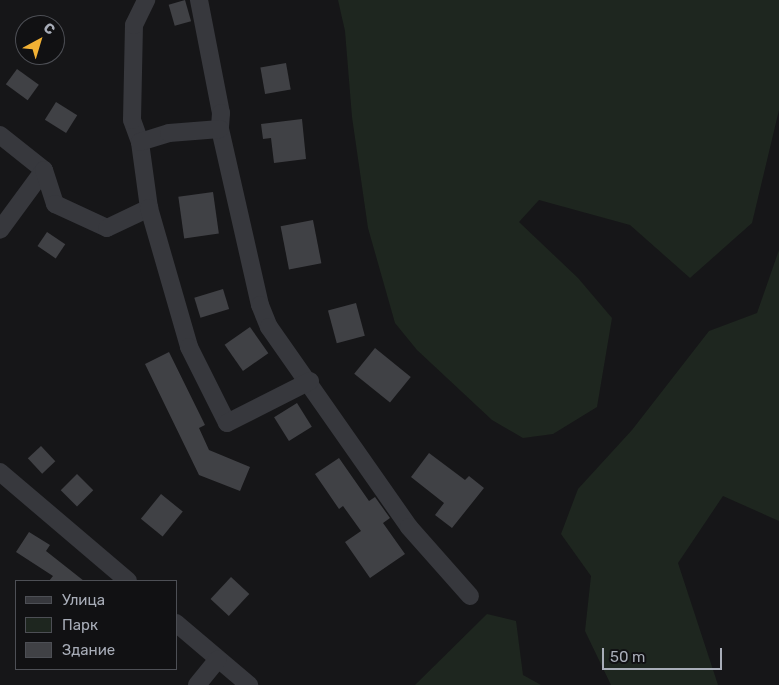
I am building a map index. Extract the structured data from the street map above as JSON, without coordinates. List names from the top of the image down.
{
  "legend": ["Улица", "Парк", "Здание"],
  "scale_bar": "50 m",
  "north": "top right"
}
